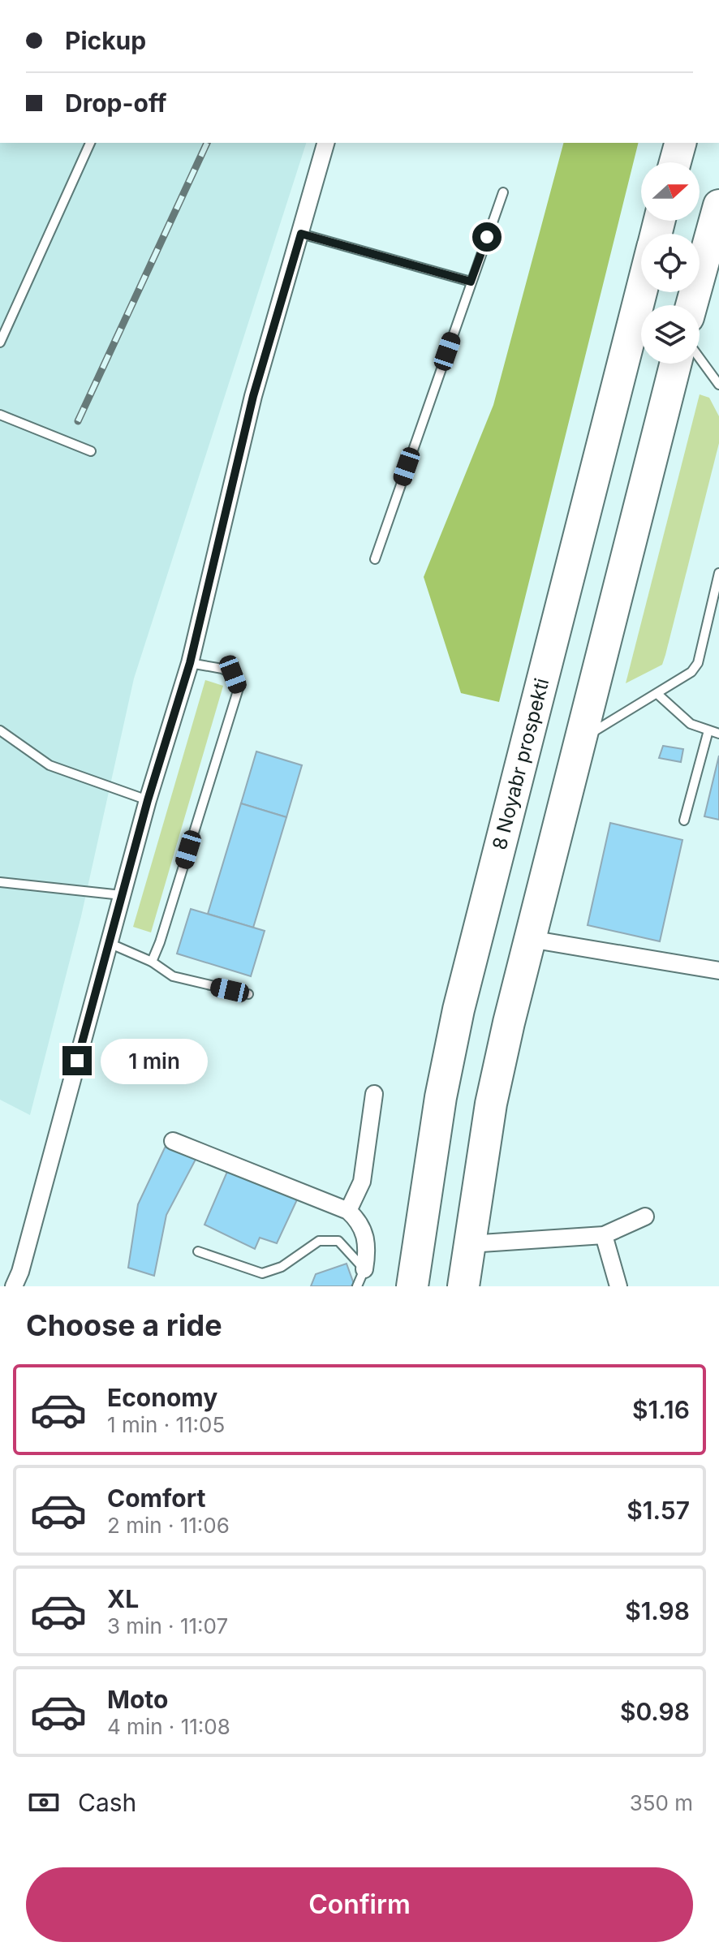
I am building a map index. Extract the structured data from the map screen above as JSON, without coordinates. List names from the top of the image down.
{
  "streets": {
    "highway": ["8 Noyabr prospekti"]
  },
  "north": "right",
  "page": {
    "banner": ["Pickup", "Drop-off"],
    "bubble": "1 min",
    "heading": "Choose a ride",
    "list": [
      {
        "name": "Economy",
        "note": "1 min · 11:05",
        "value": "$1.16"
      },
      {
        "name": "Comfort",
        "note": "2 min · 11:06",
        "value": "$1.57"
      },
      {
        "name": "XL",
        "note": "3 min · 11:07",
        "value": "$1.98"
      },
      {
        "name": "Moto",
        "note": "4 min · 11:08",
        "value": "$0.98"
      }
    ],
    "pay": ["Cash", "350 m"],
    "buttons": "Confirm"
  }
}
